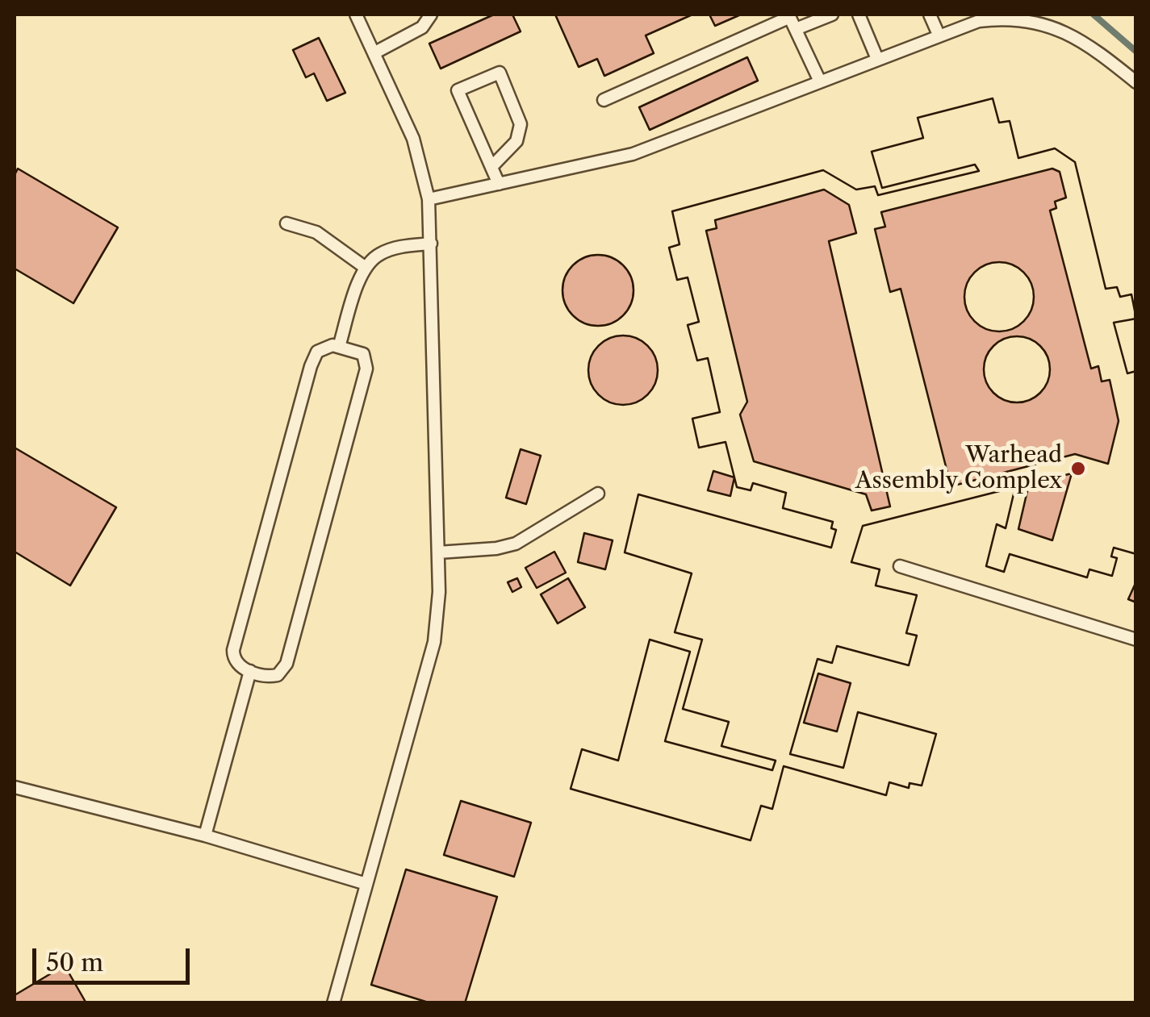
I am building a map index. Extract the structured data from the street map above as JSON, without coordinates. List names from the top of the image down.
{
  "places": ["Warhead Assembly Complex"],
  "scale_bar": "50 m"
}
